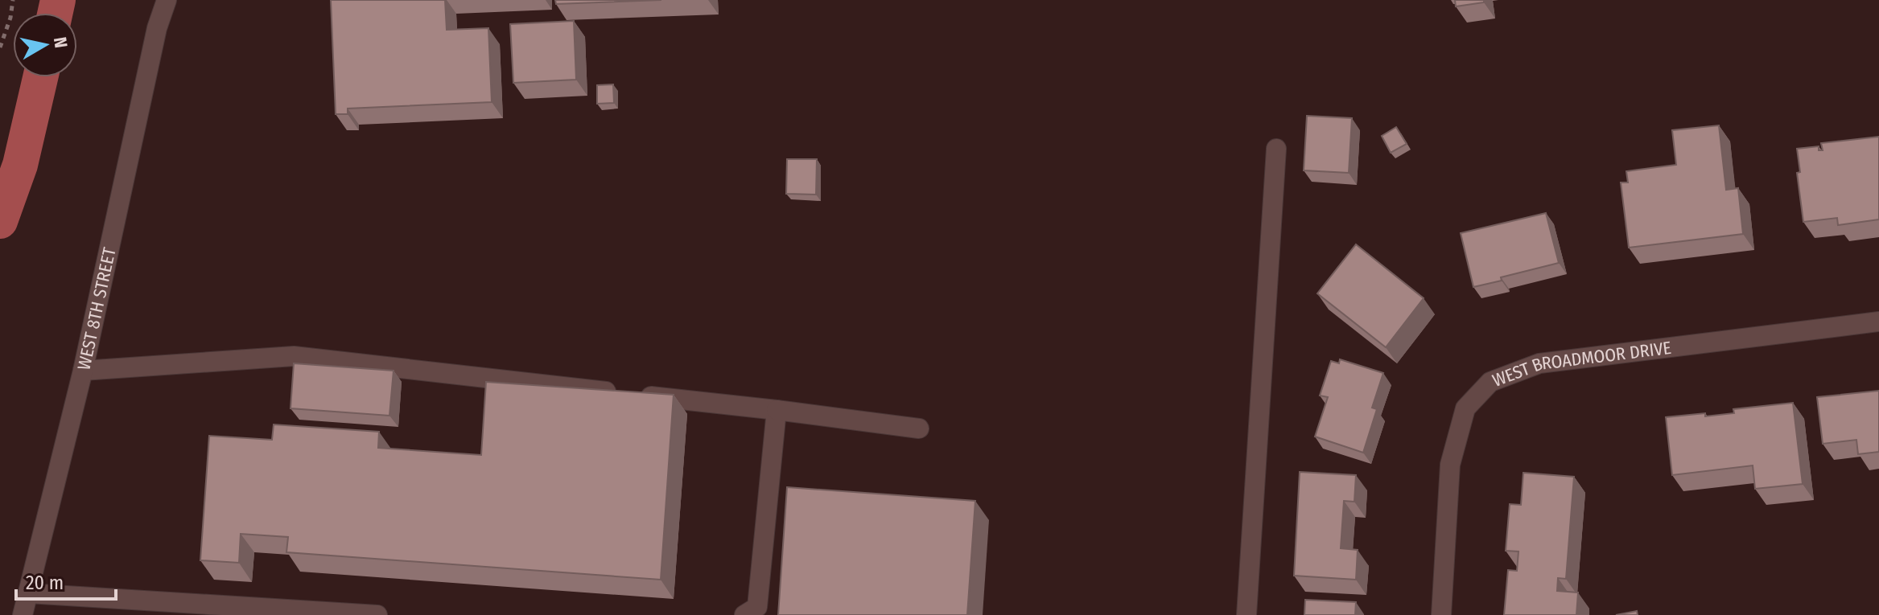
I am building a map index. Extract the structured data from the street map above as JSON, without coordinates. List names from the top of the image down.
{
  "streets": {
    "street": ["WEST 8TH STREET", "WEST BROADMOOR DRIVE"]
  },
  "scale_bar": "20 m",
  "north": "right"
}
